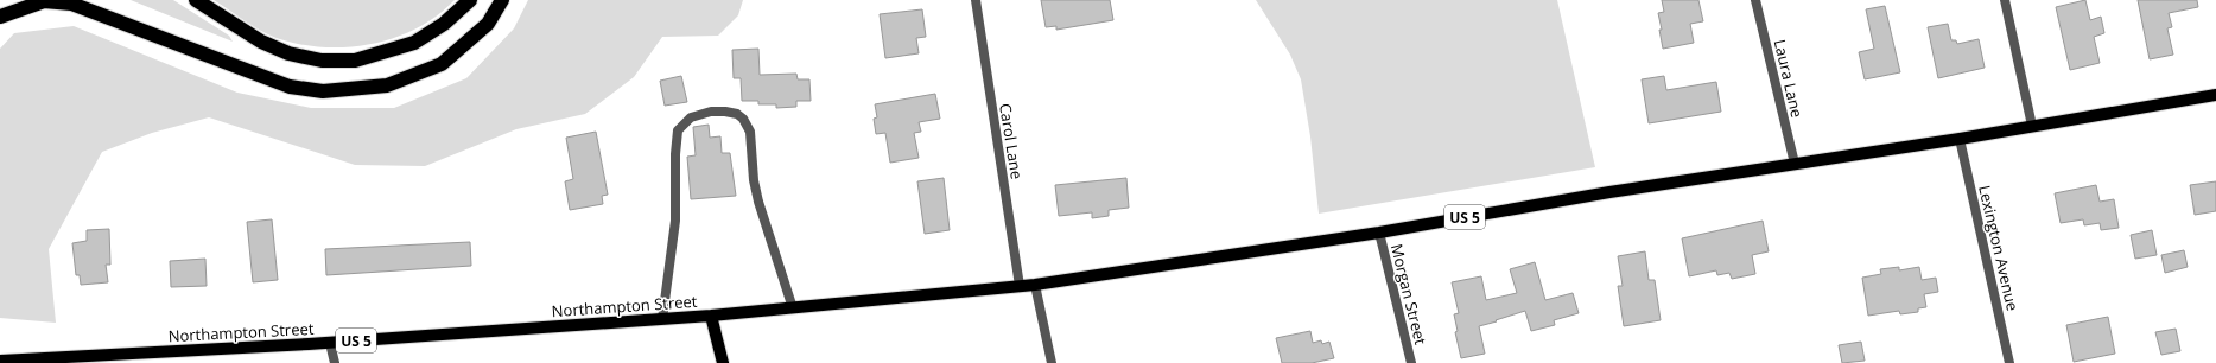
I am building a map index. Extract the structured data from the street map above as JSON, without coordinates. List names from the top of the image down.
{
  "streets": {
    "main road": ["US 5", "Northampton Street"],
    "street": [
      "Laura Lane",
      "Carol Lane",
      "Lexington Avenue",
      "Morgan Street"
    ]
  },
  "crossings": [
    ["Laura Lane", "US 5"],
    ["Carol Lane", "US 5"],
    ["US 5", "Lexington Avenue"],
    ["US 5", "Morgan Street"],
    ["US 5", "Northampton Street"]
  ]
}
